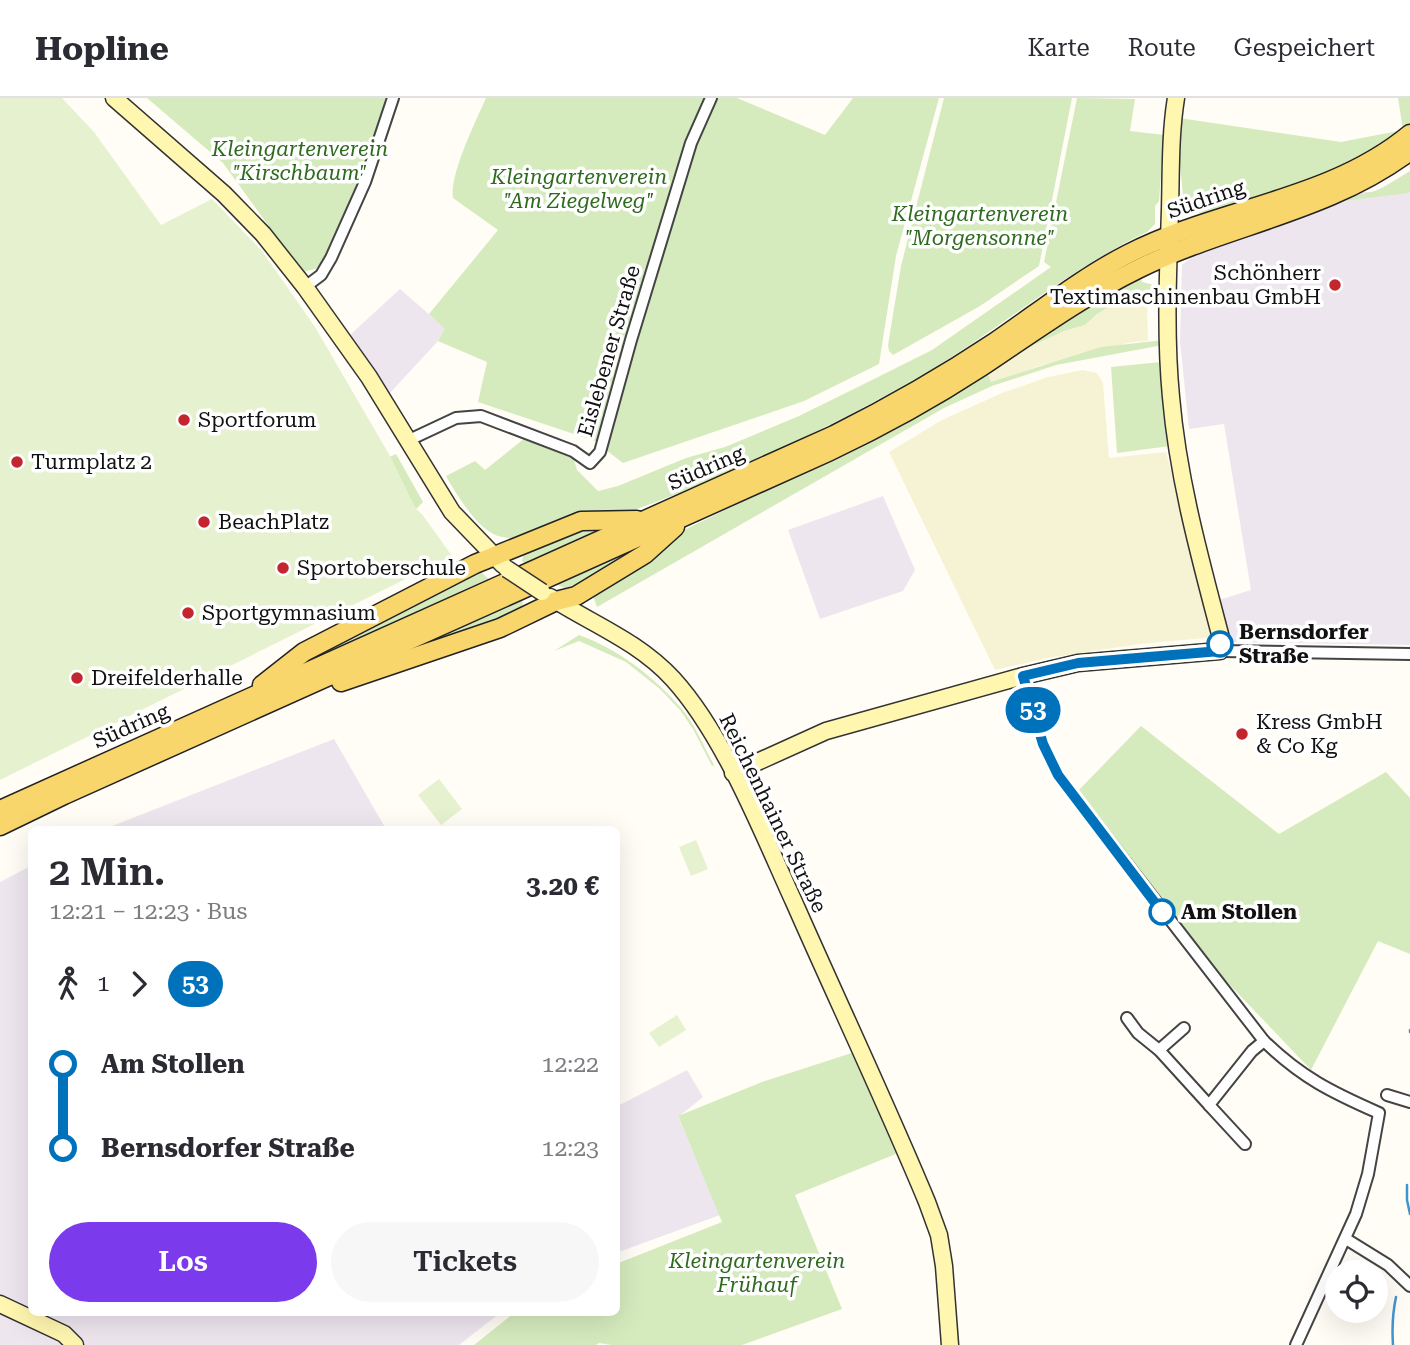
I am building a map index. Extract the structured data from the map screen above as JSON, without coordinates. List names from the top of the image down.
{
  "streets": {
    "main road": ["Südring", "Reichenhainer Straße"],
    "street": ["Eislebener Straße"]
  },
  "crossings": [
    ["Eislebener Straße", "Reichenhainer Straße"]
  ],
  "parks": [
    "Kleingartenverein \"Kirschbaum\"",
    "Kleingartenverein \"Am Ziegelweg\"",
    "Kleingartenverein \"Morgensonne\"",
    "Kleingartenverein Frühauf"
  ],
  "places": [
    "Schönherr Textimaschinenbau GmbH",
    "Sportforum",
    "Turmplatz 2",
    "BeachPlatz",
    "Sportoberschule",
    "Sportgymnasium",
    "Bernsdorfer Straße",
    "Dreifelderhalle",
    "Kress GmbH & Co Kg",
    "Am Stollen"
  ],
  "lines": ["bus line 53"],
  "page": {
    "header": "Hopline",
    "nav": ["Karte", "Route", "Gespeichert"],
    "on_map": "53",
    "heading": ["2 Min.", "12:21 – 12:23 · Bus", "3.20 €"],
    "legs": ["1", "53"],
    "list": [
      {
        "name": "Am Stollen",
        "value": "12:22"
      },
      {
        "name": "Bernsdorfer Straße",
        "value": "12:23"
      }
    ],
    "buttons": ["Los", "Tickets"]
  }
}
